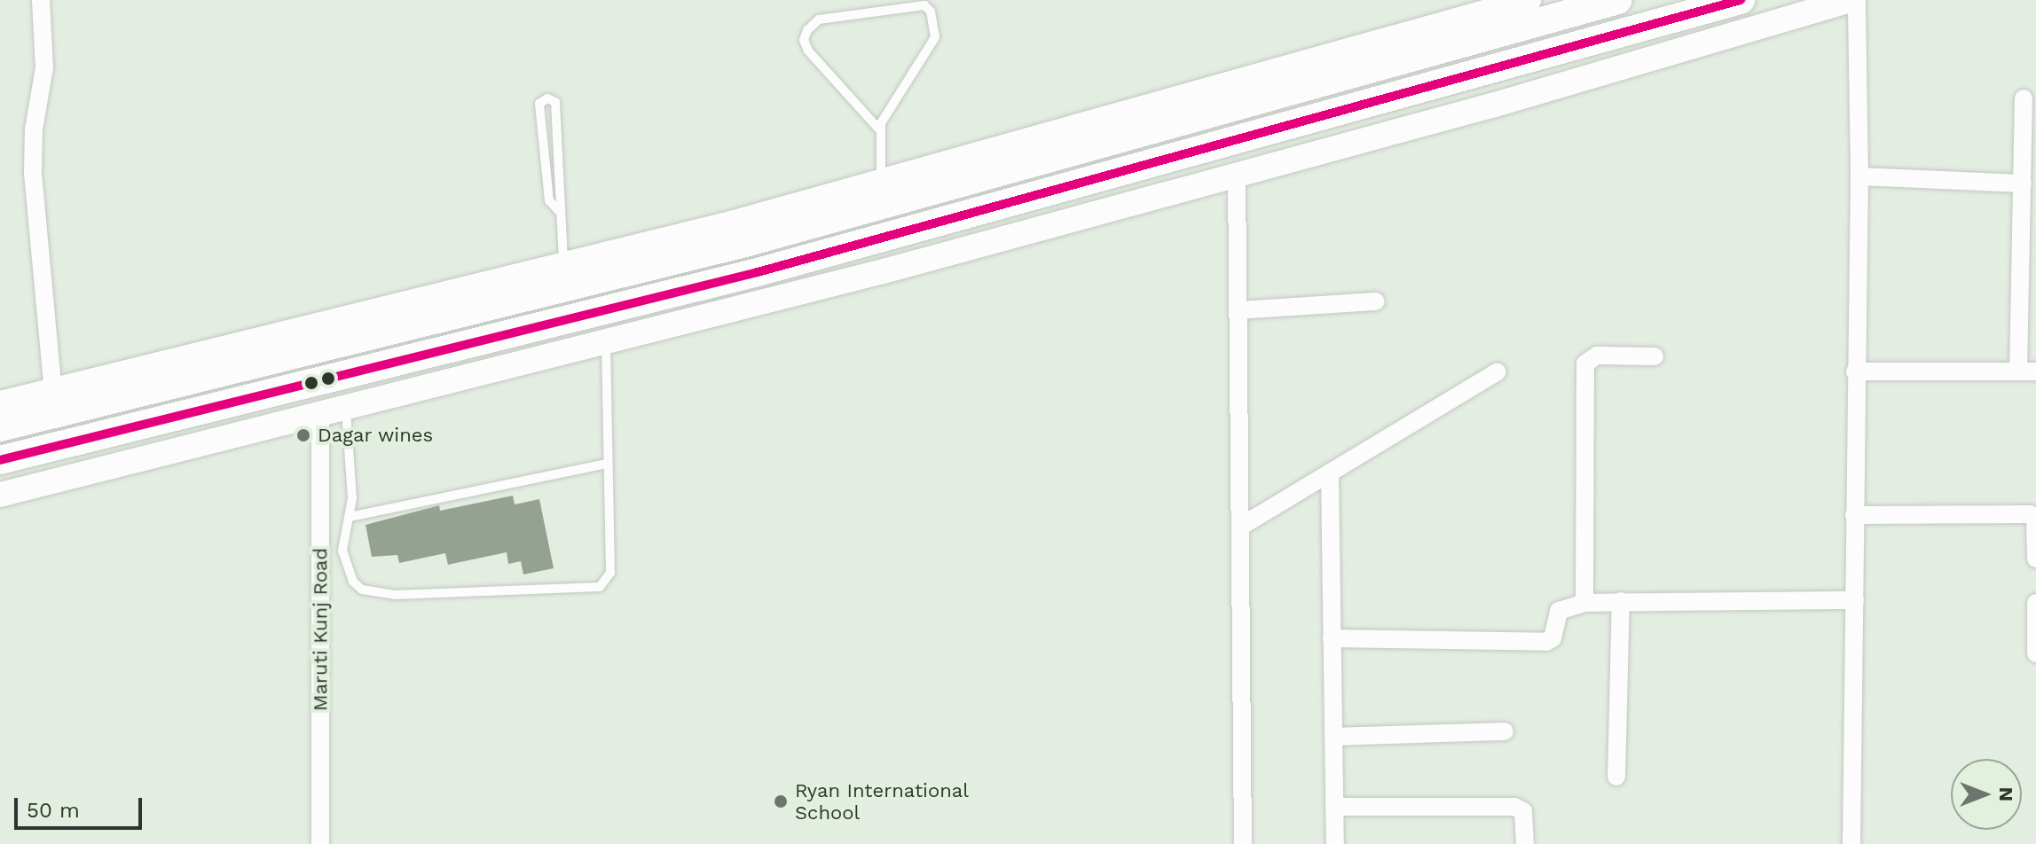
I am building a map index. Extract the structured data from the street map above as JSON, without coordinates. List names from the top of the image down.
{
  "streets": {
    "street": ["Maruti Kunj Road"]
  },
  "places": ["Dagar wines", "Ryan International School"],
  "scale_bar": "50 m",
  "north": "right"
}
